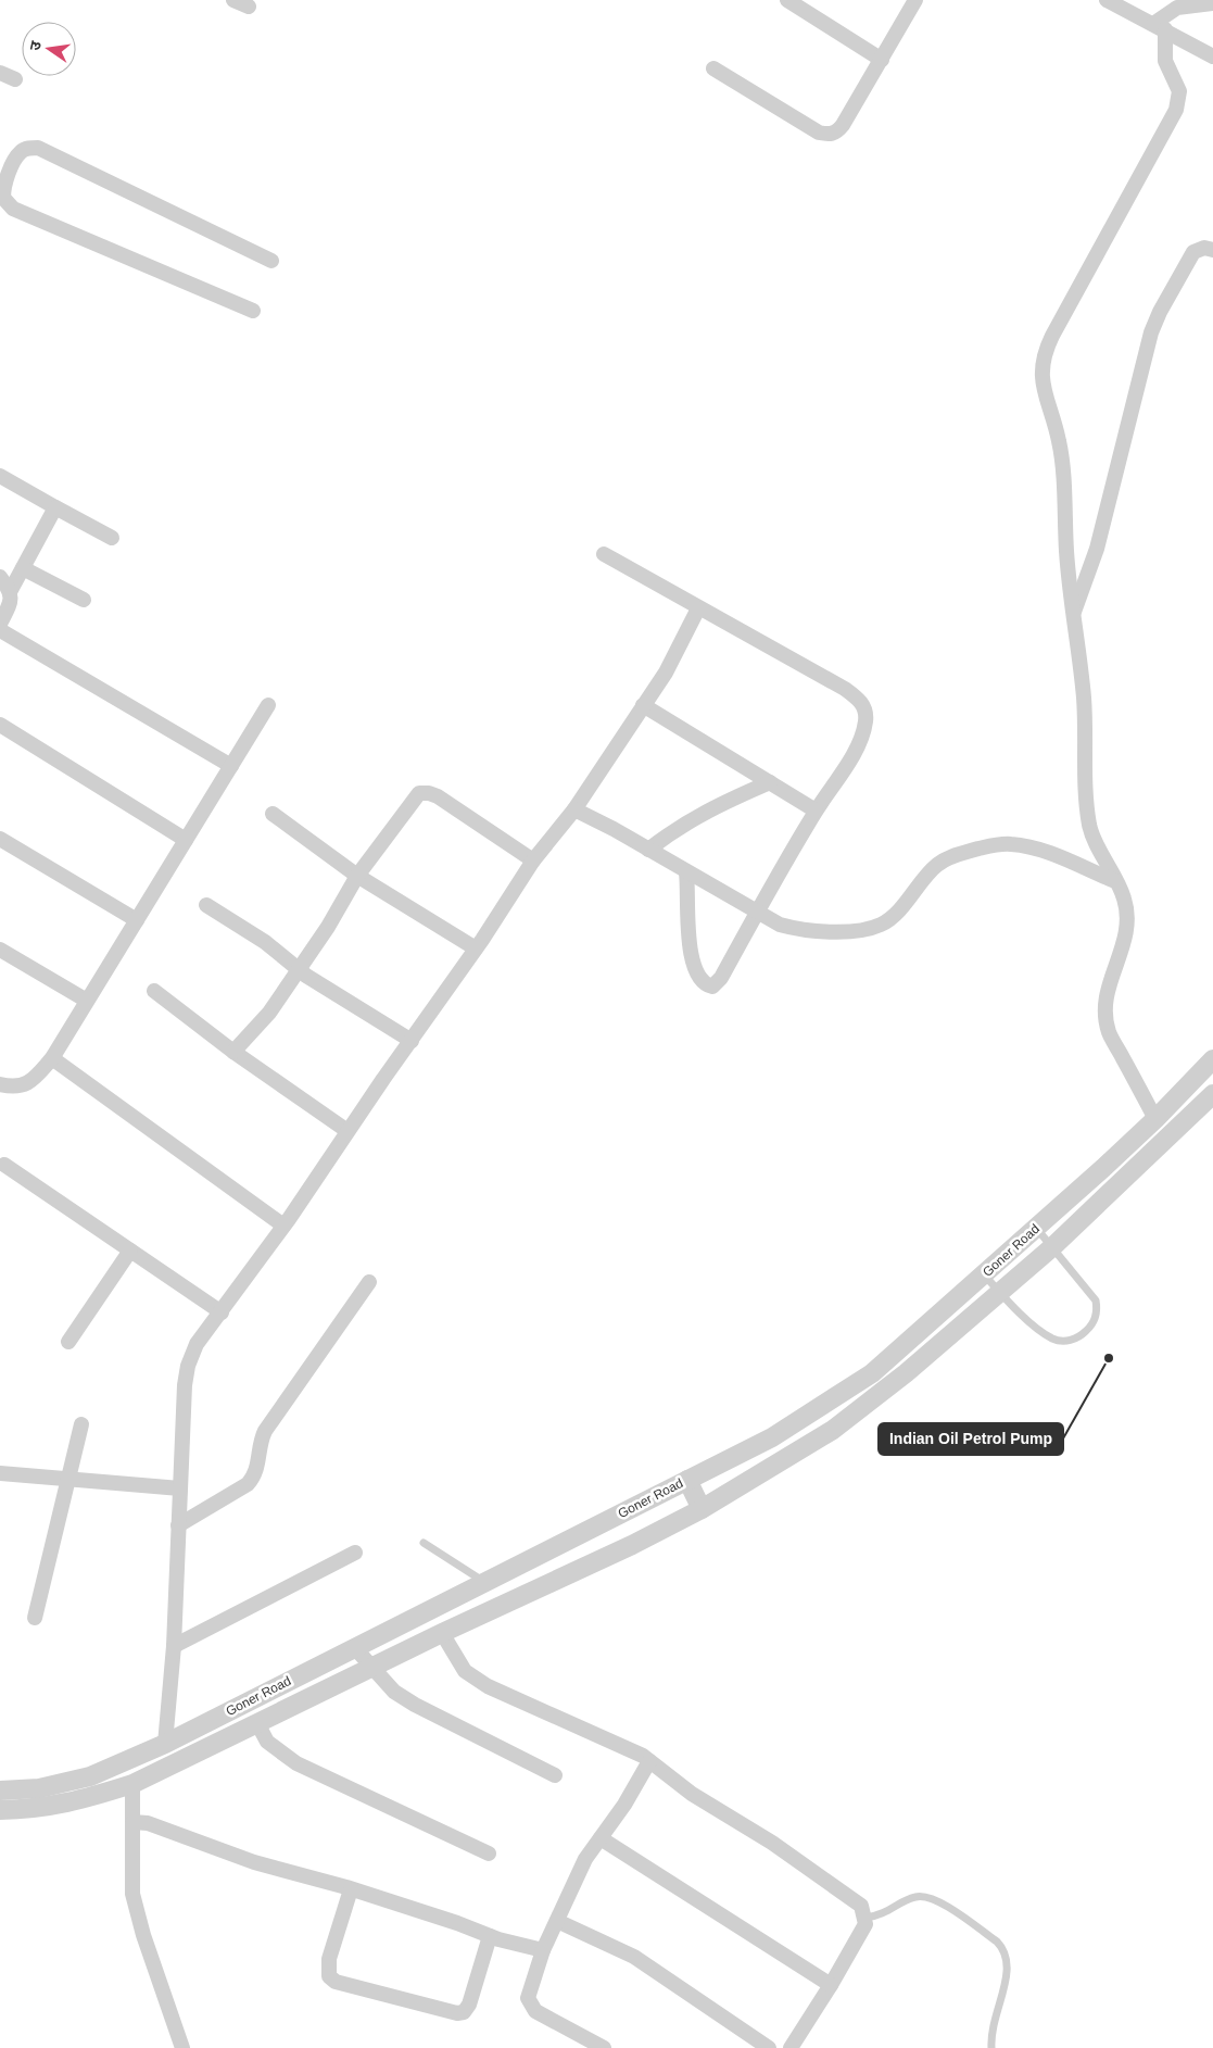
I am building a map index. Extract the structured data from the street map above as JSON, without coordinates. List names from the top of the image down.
{
  "streets": {
    "street": ["Goner Road"]
  },
  "places": ["Indian Oil Petrol Pump"],
  "north": "left"
}
